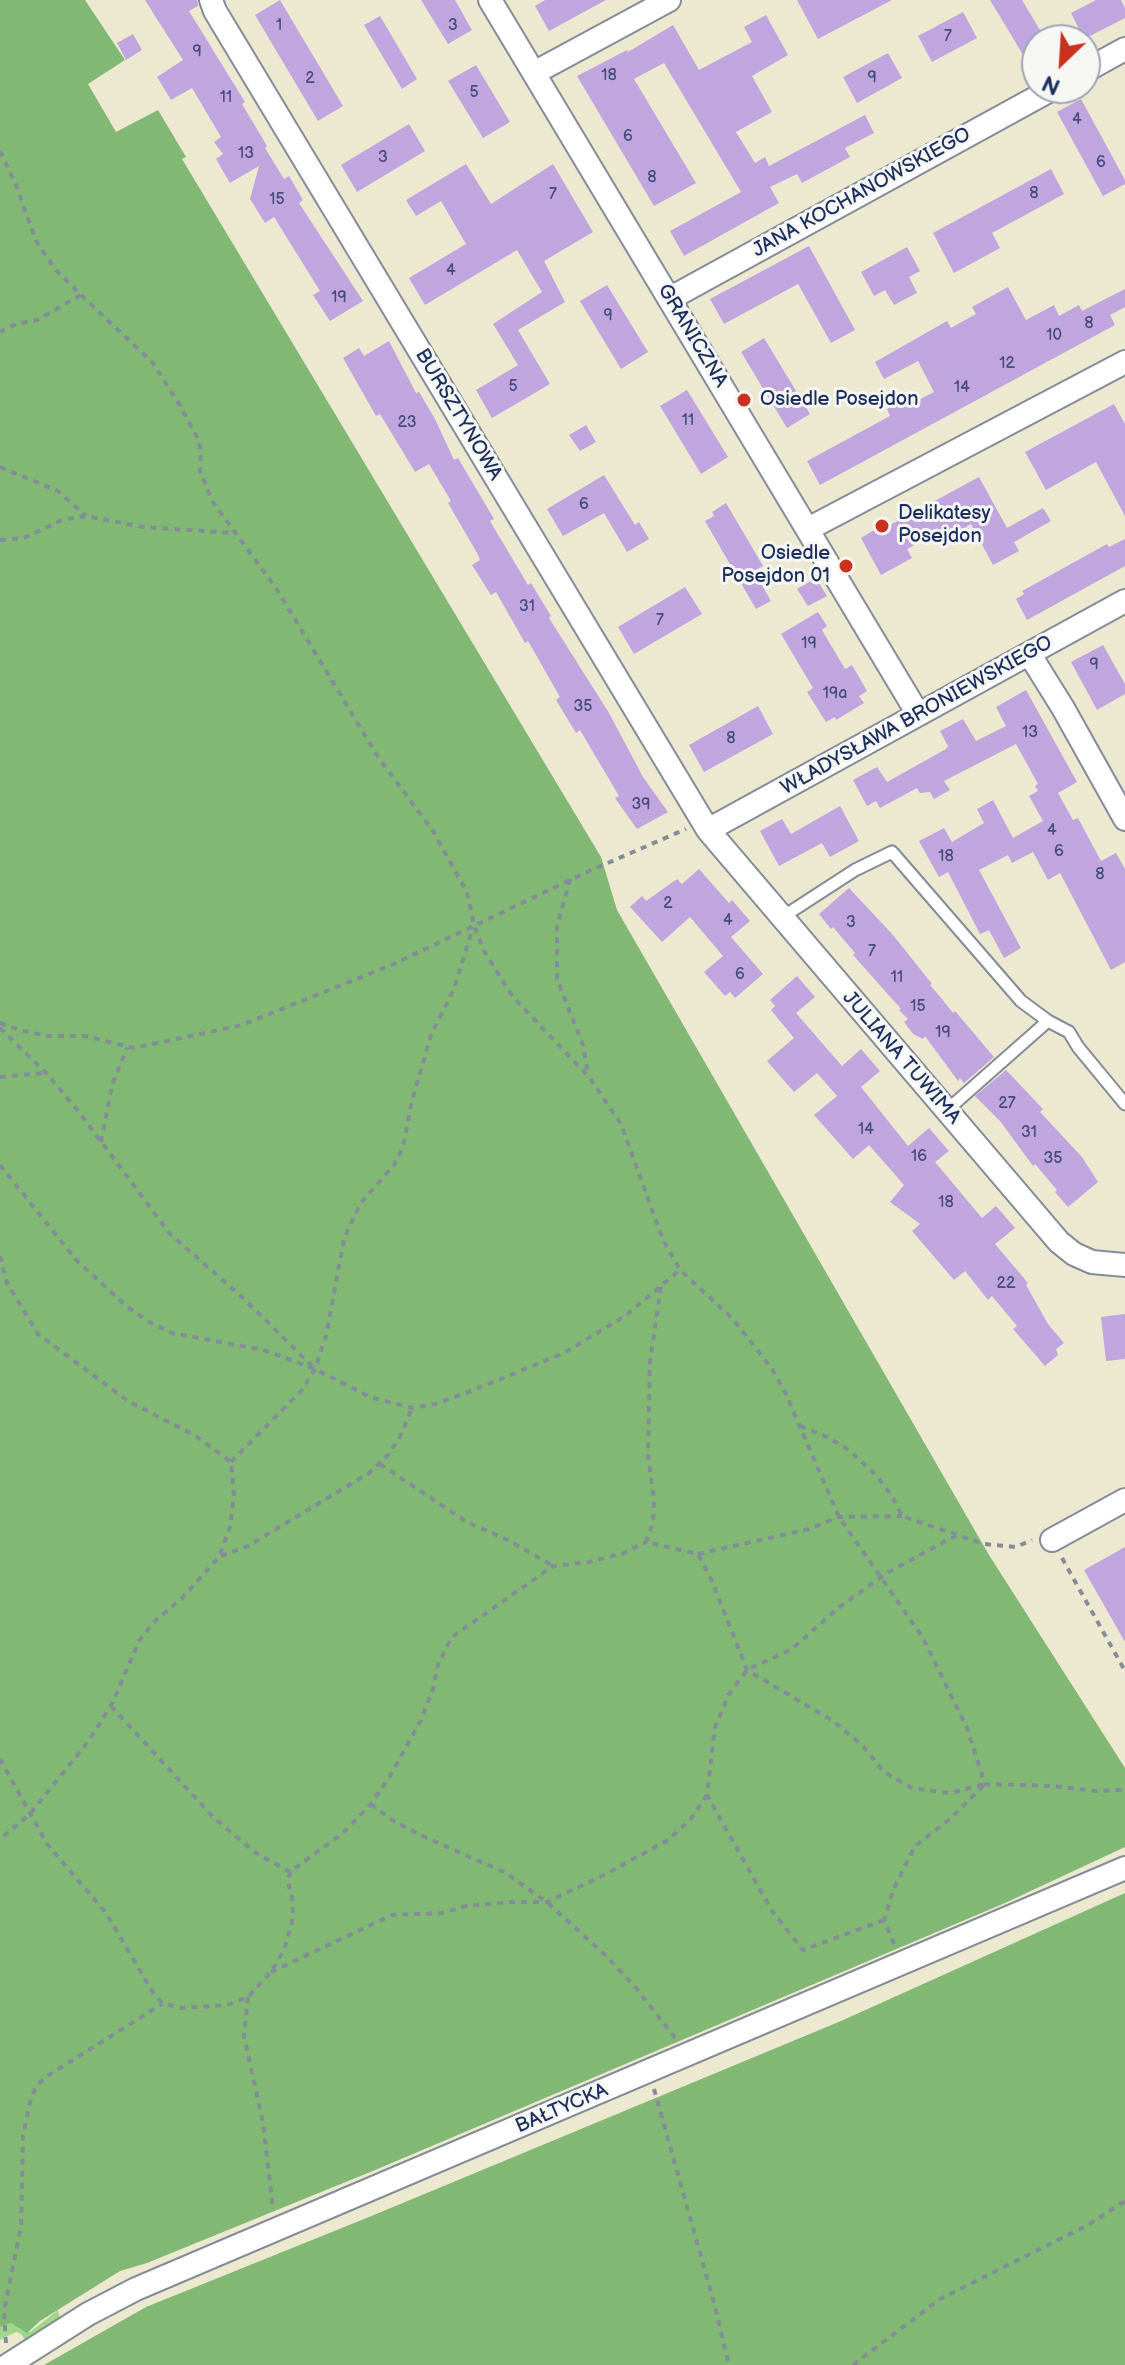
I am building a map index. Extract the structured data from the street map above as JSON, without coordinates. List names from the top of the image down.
{
  "streets": {
    "street": [
      "JANA KOCHANOWSKIEGO",
      "GRANICZNA",
      "BURSZTYNOWA",
      "WŁADYSŁAWA BRONIEWSKIEGO",
      "JULIANA TUWIMA",
      "BAŁTYCKA"
    ]
  },
  "crossings": [
    ["JANA KOCHANOWSKIEGO", "GRANICZNA"],
    ["GRANICZNA", "WŁADYSŁAWA BRONIEWSKIEGO"],
    ["BURSZTYNOWA", "WŁADYSŁAWA BRONIEWSKIEGO"],
    ["BURSZTYNOWA", "JULIANA TUWIMA"],
    ["WŁADYSŁAWA BRONIEWSKIEGO", "JULIANA TUWIMA"]
  ],
  "places": ["Osiedle Posejdon", "Delikatesy Posejdon", "Osiedle Posejdon 01"],
  "house_numbers": [
    "1",
    "3",
    "7",
    "9",
    "18",
    "9",
    "2",
    "5",
    "11",
    "4",
    "6",
    "13",
    "3",
    "6",
    "8",
    "8",
    "7",
    "15",
    "4",
    "19",
    "9",
    "8",
    "10",
    "12",
    "5",
    "14",
    "11",
    "23",
    "6",
    "31",
    "7",
    "19",
    "9",
    "19a",
    "35",
    "13",
    "8",
    "39",
    "4",
    "6",
    "18",
    "8",
    "2",
    "4",
    "3",
    "7",
    "6",
    "11",
    "15",
    "19",
    "27",
    "14",
    "31",
    "16",
    "35",
    "18",
    "22"
  ],
  "north": "bottom left"
}
